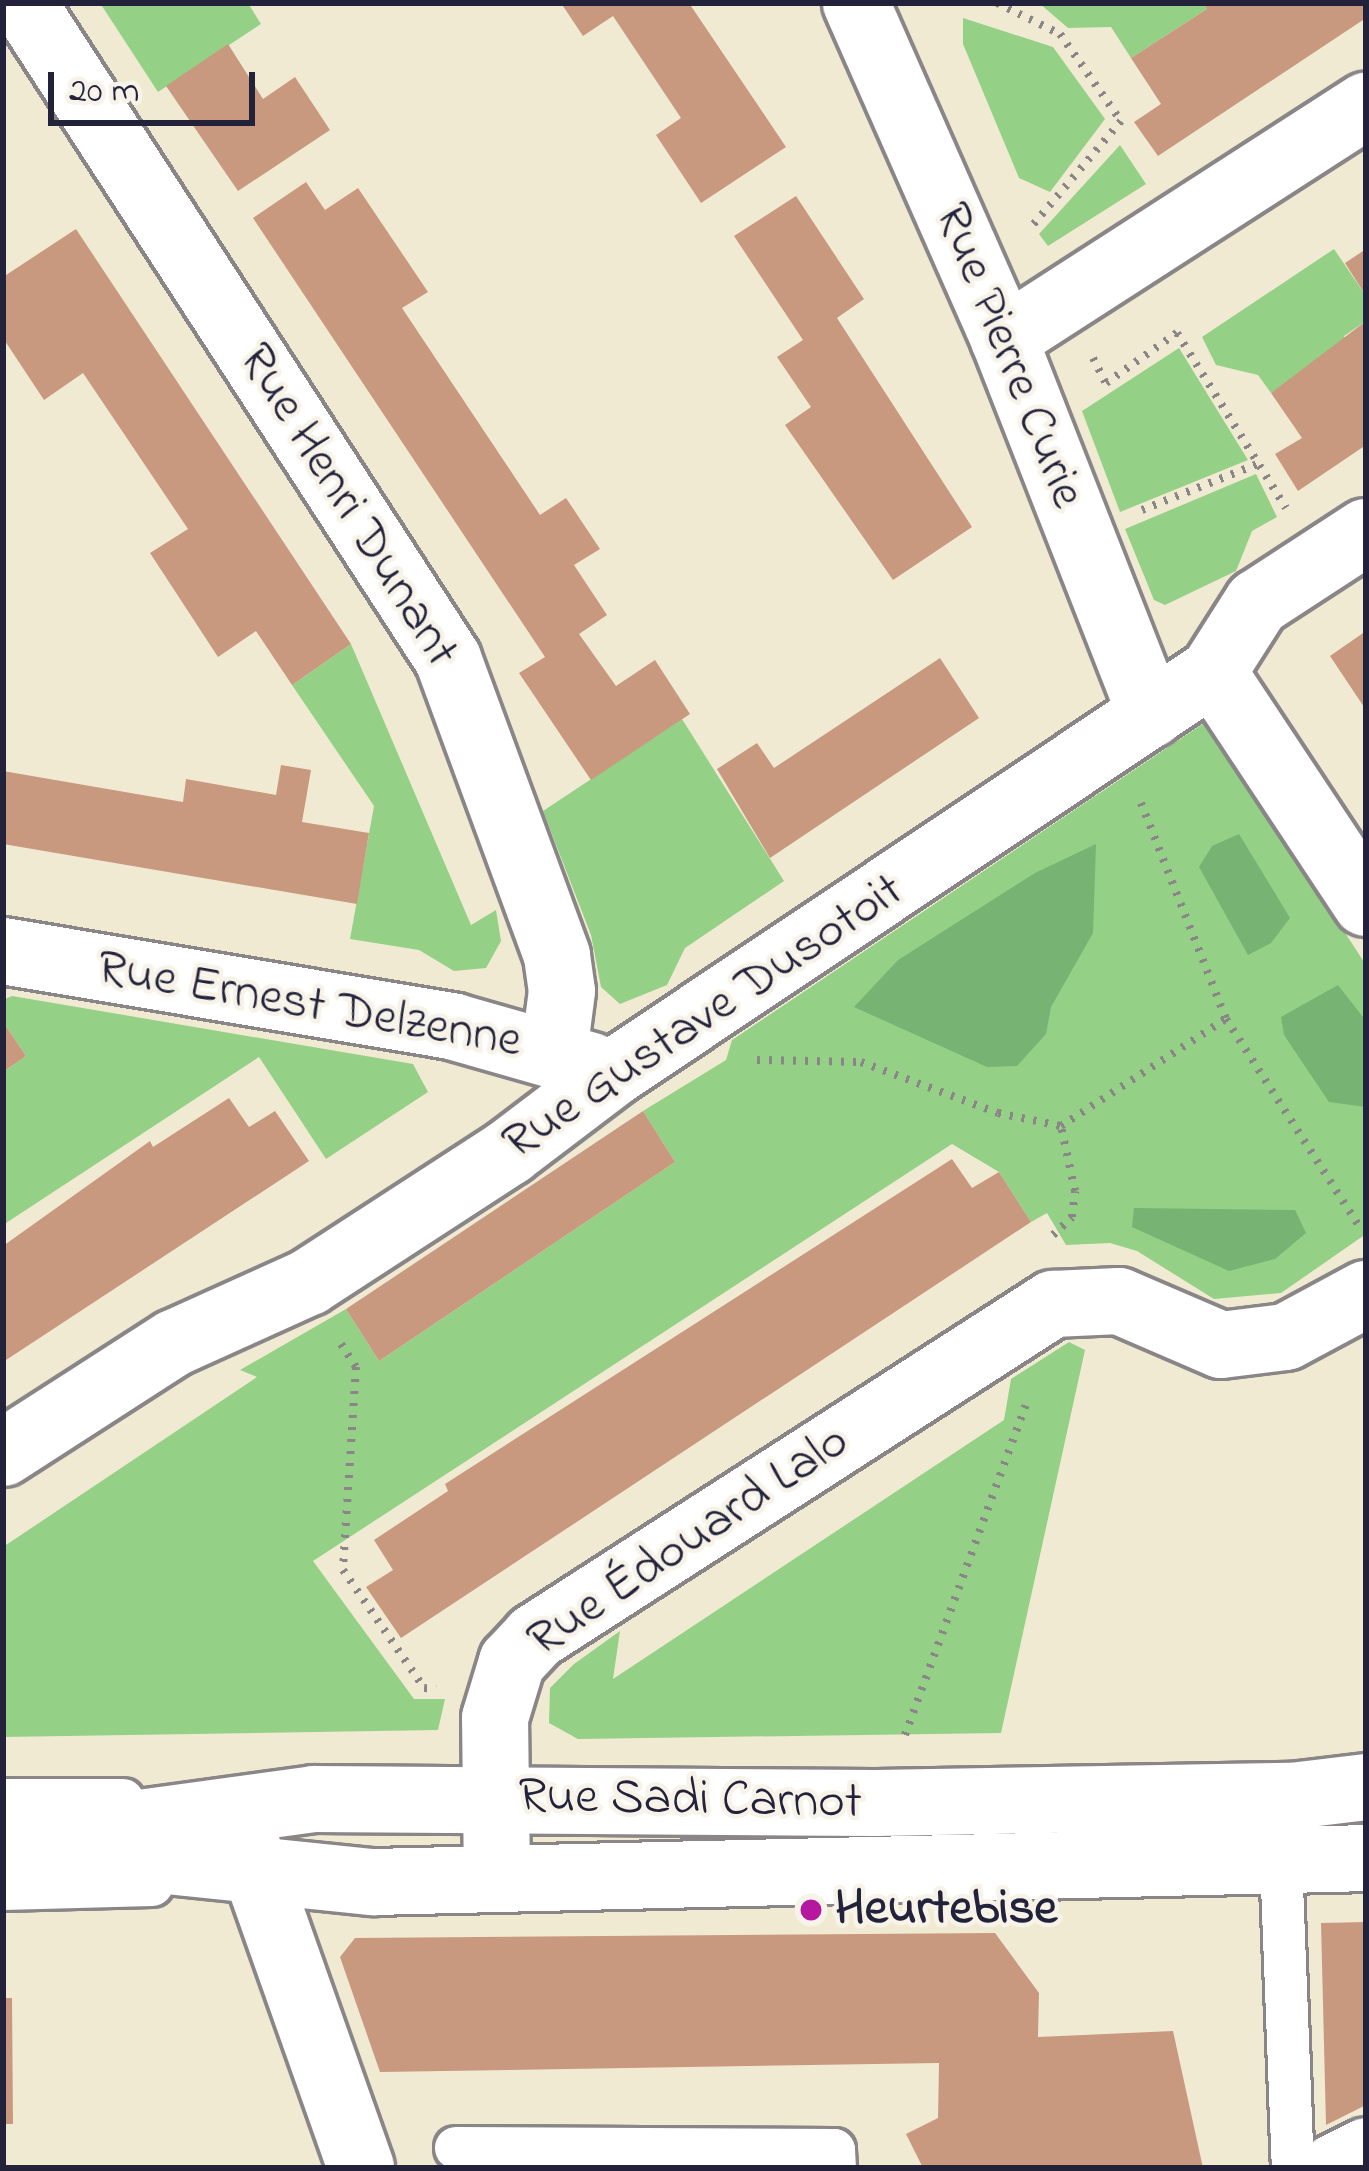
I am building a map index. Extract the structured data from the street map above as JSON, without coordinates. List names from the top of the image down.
{
  "streets": {
    "street": [
      "Rue Pierre Curie",
      "Rue Henri Dunant",
      "Rue Ernest Delzenne",
      "Rue Gustave Dusotoit",
      "Rue Édouard Lalo",
      "Rue Sadi Carnot"
    ]
  },
  "crossings": [
    ["Rue Pierre Curie", "Rue Gustave Dusotoit"],
    ["Rue Henri Dunant", "Rue Ernest Delzenne"],
    ["Rue Henri Dunant", "Rue Gustave Dusotoit"],
    ["Rue Ernest Delzenne", "Rue Gustave Dusotoit"],
    ["Rue Édouard Lalo", "Rue Sadi Carnot"]
  ],
  "places": ["Heurtebise"],
  "scale_bar": "20 m"
}
